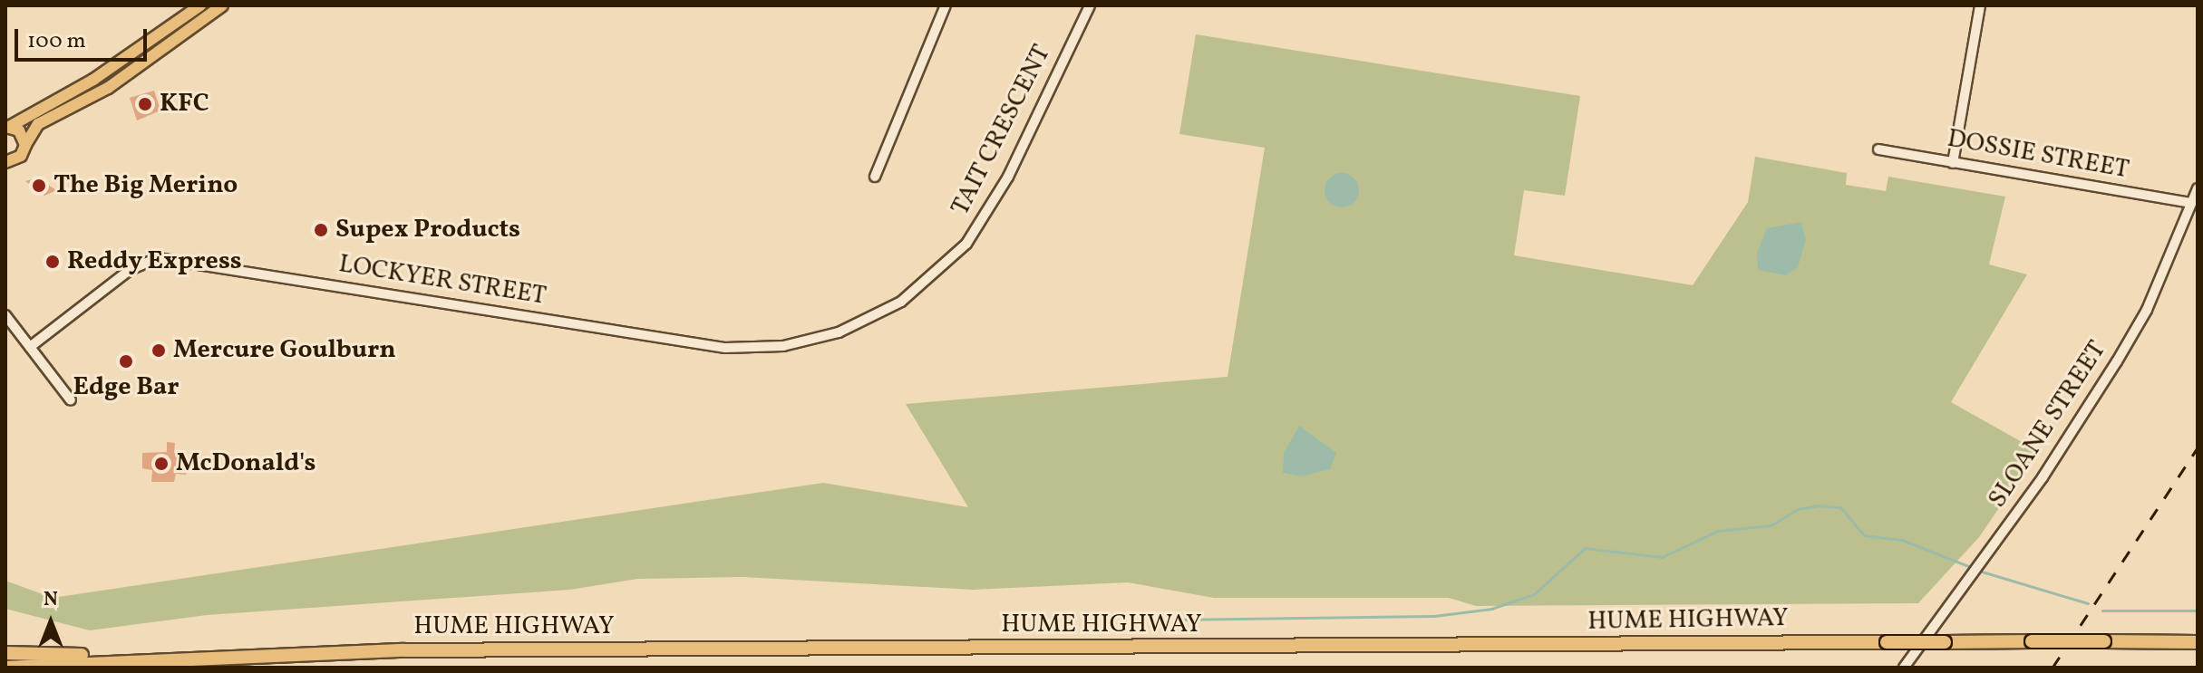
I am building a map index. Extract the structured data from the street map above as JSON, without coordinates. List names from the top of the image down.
{
  "streets": {
    "highway": ["HUME HIGHWAY"],
    "street": [
      "TAIT CRESCENT",
      "DOSSIE STREET",
      "LOCKYER STREET",
      "SLOANE STREET"
    ]
  },
  "crossings": [
    ["TAIT CRESCENT", "LOCKYER STREET"],
    ["DOSSIE STREET", "SLOANE STREET"]
  ],
  "places": [
    "KFC",
    "The Big Merino",
    "Supex Products",
    "Reddy Express",
    "Mercure Goulburn",
    "Edge Bar",
    "McDonald's"
  ],
  "scale_bar": "100 m",
  "north": "top"
}
